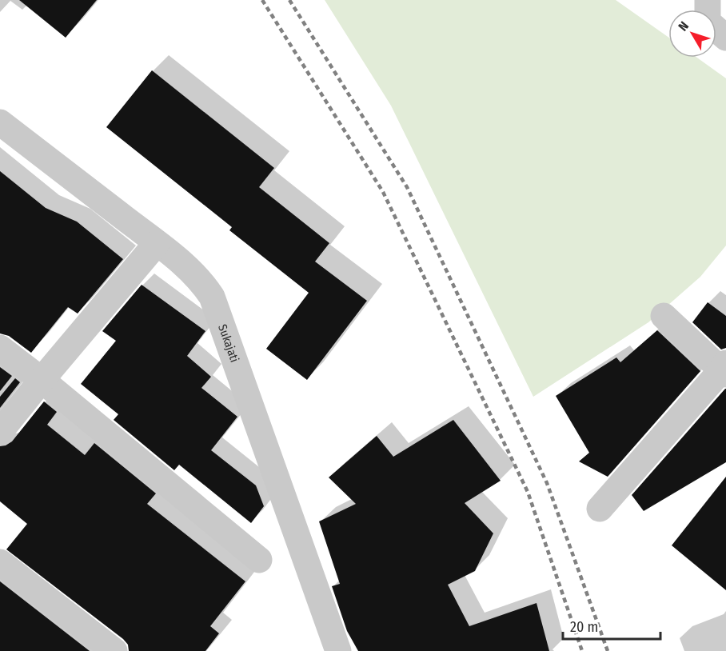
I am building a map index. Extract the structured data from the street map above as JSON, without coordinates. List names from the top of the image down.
{
  "streets": {
    "street": ["Sukajati"]
  },
  "scale_bar": "20 m",
  "north": "top left"
}
